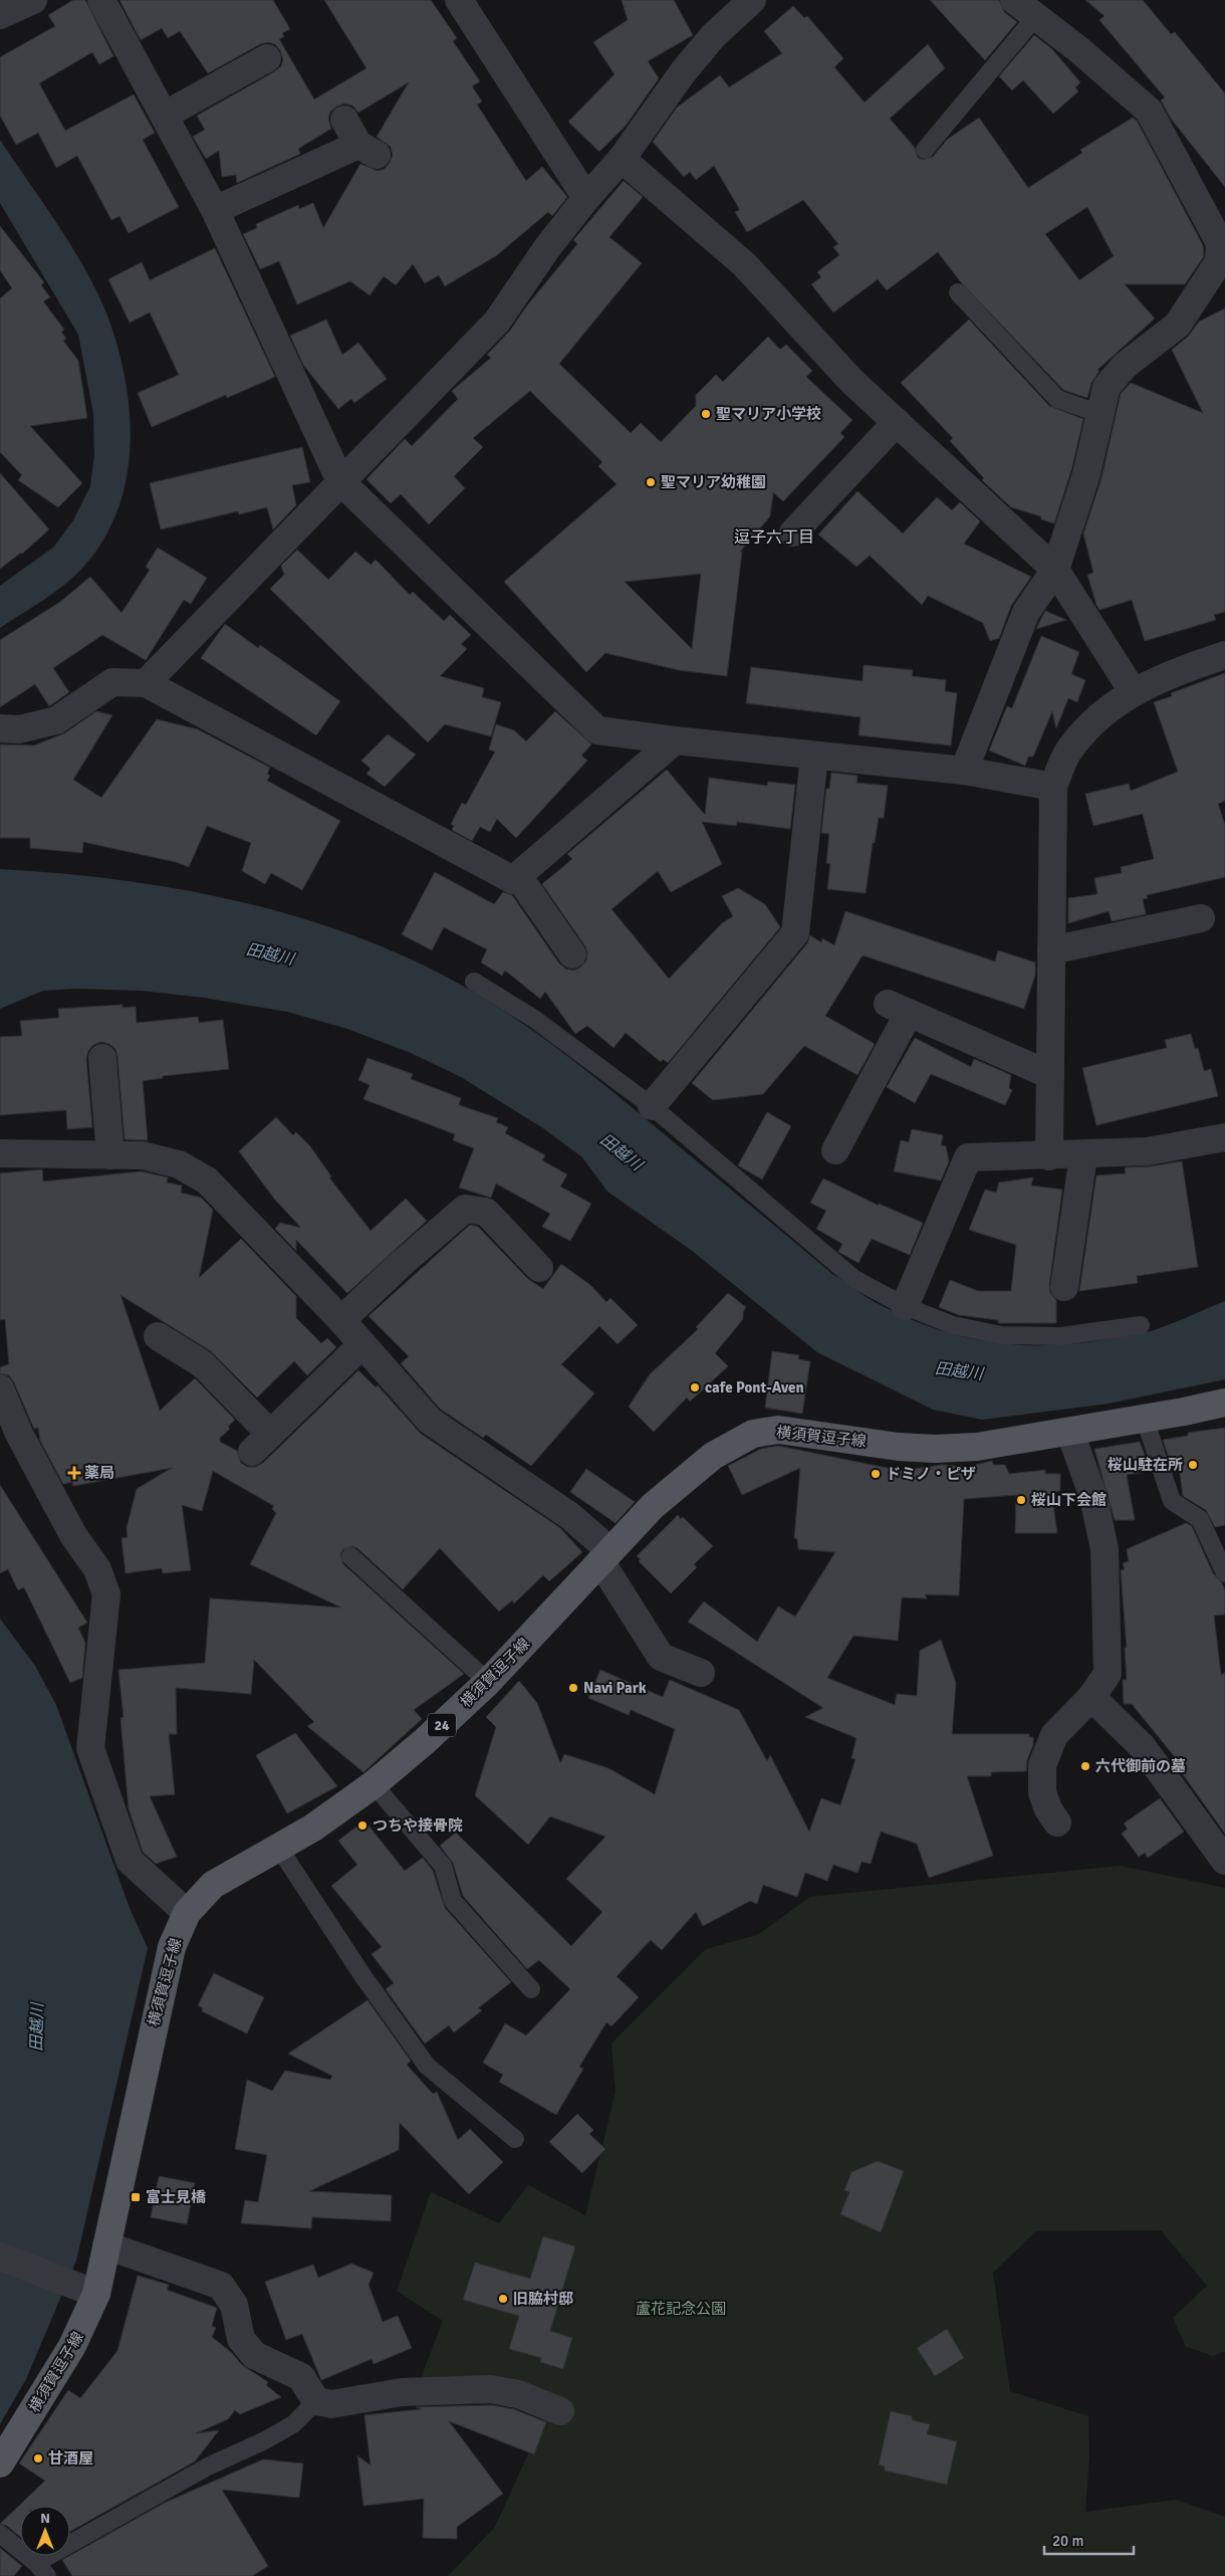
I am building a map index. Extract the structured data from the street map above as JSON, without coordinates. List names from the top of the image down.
{
  "streets": {
    "main road": ["横須賀逗子線", "24"]
  },
  "districts": ["逗子六丁目"],
  "water": ["田越川"],
  "parks": ["蘆花記念公園"],
  "places": {
    "other": [
      "聖マリア小学校",
      "聖マリア幼稚園",
      "cafe Pont-Aven",
      "桜山駐在所",
      "ドミノ・ピザ",
      "桜山下会館",
      "Navi Park",
      "六代御前の墓",
      "つちや接骨院",
      "旧脇村邸",
      "甘酒屋"
    ],
    "health": ["薬局"],
    "transit": ["富士見橋"]
  },
  "scale_bar": "20 m",
  "north": "top"
}
